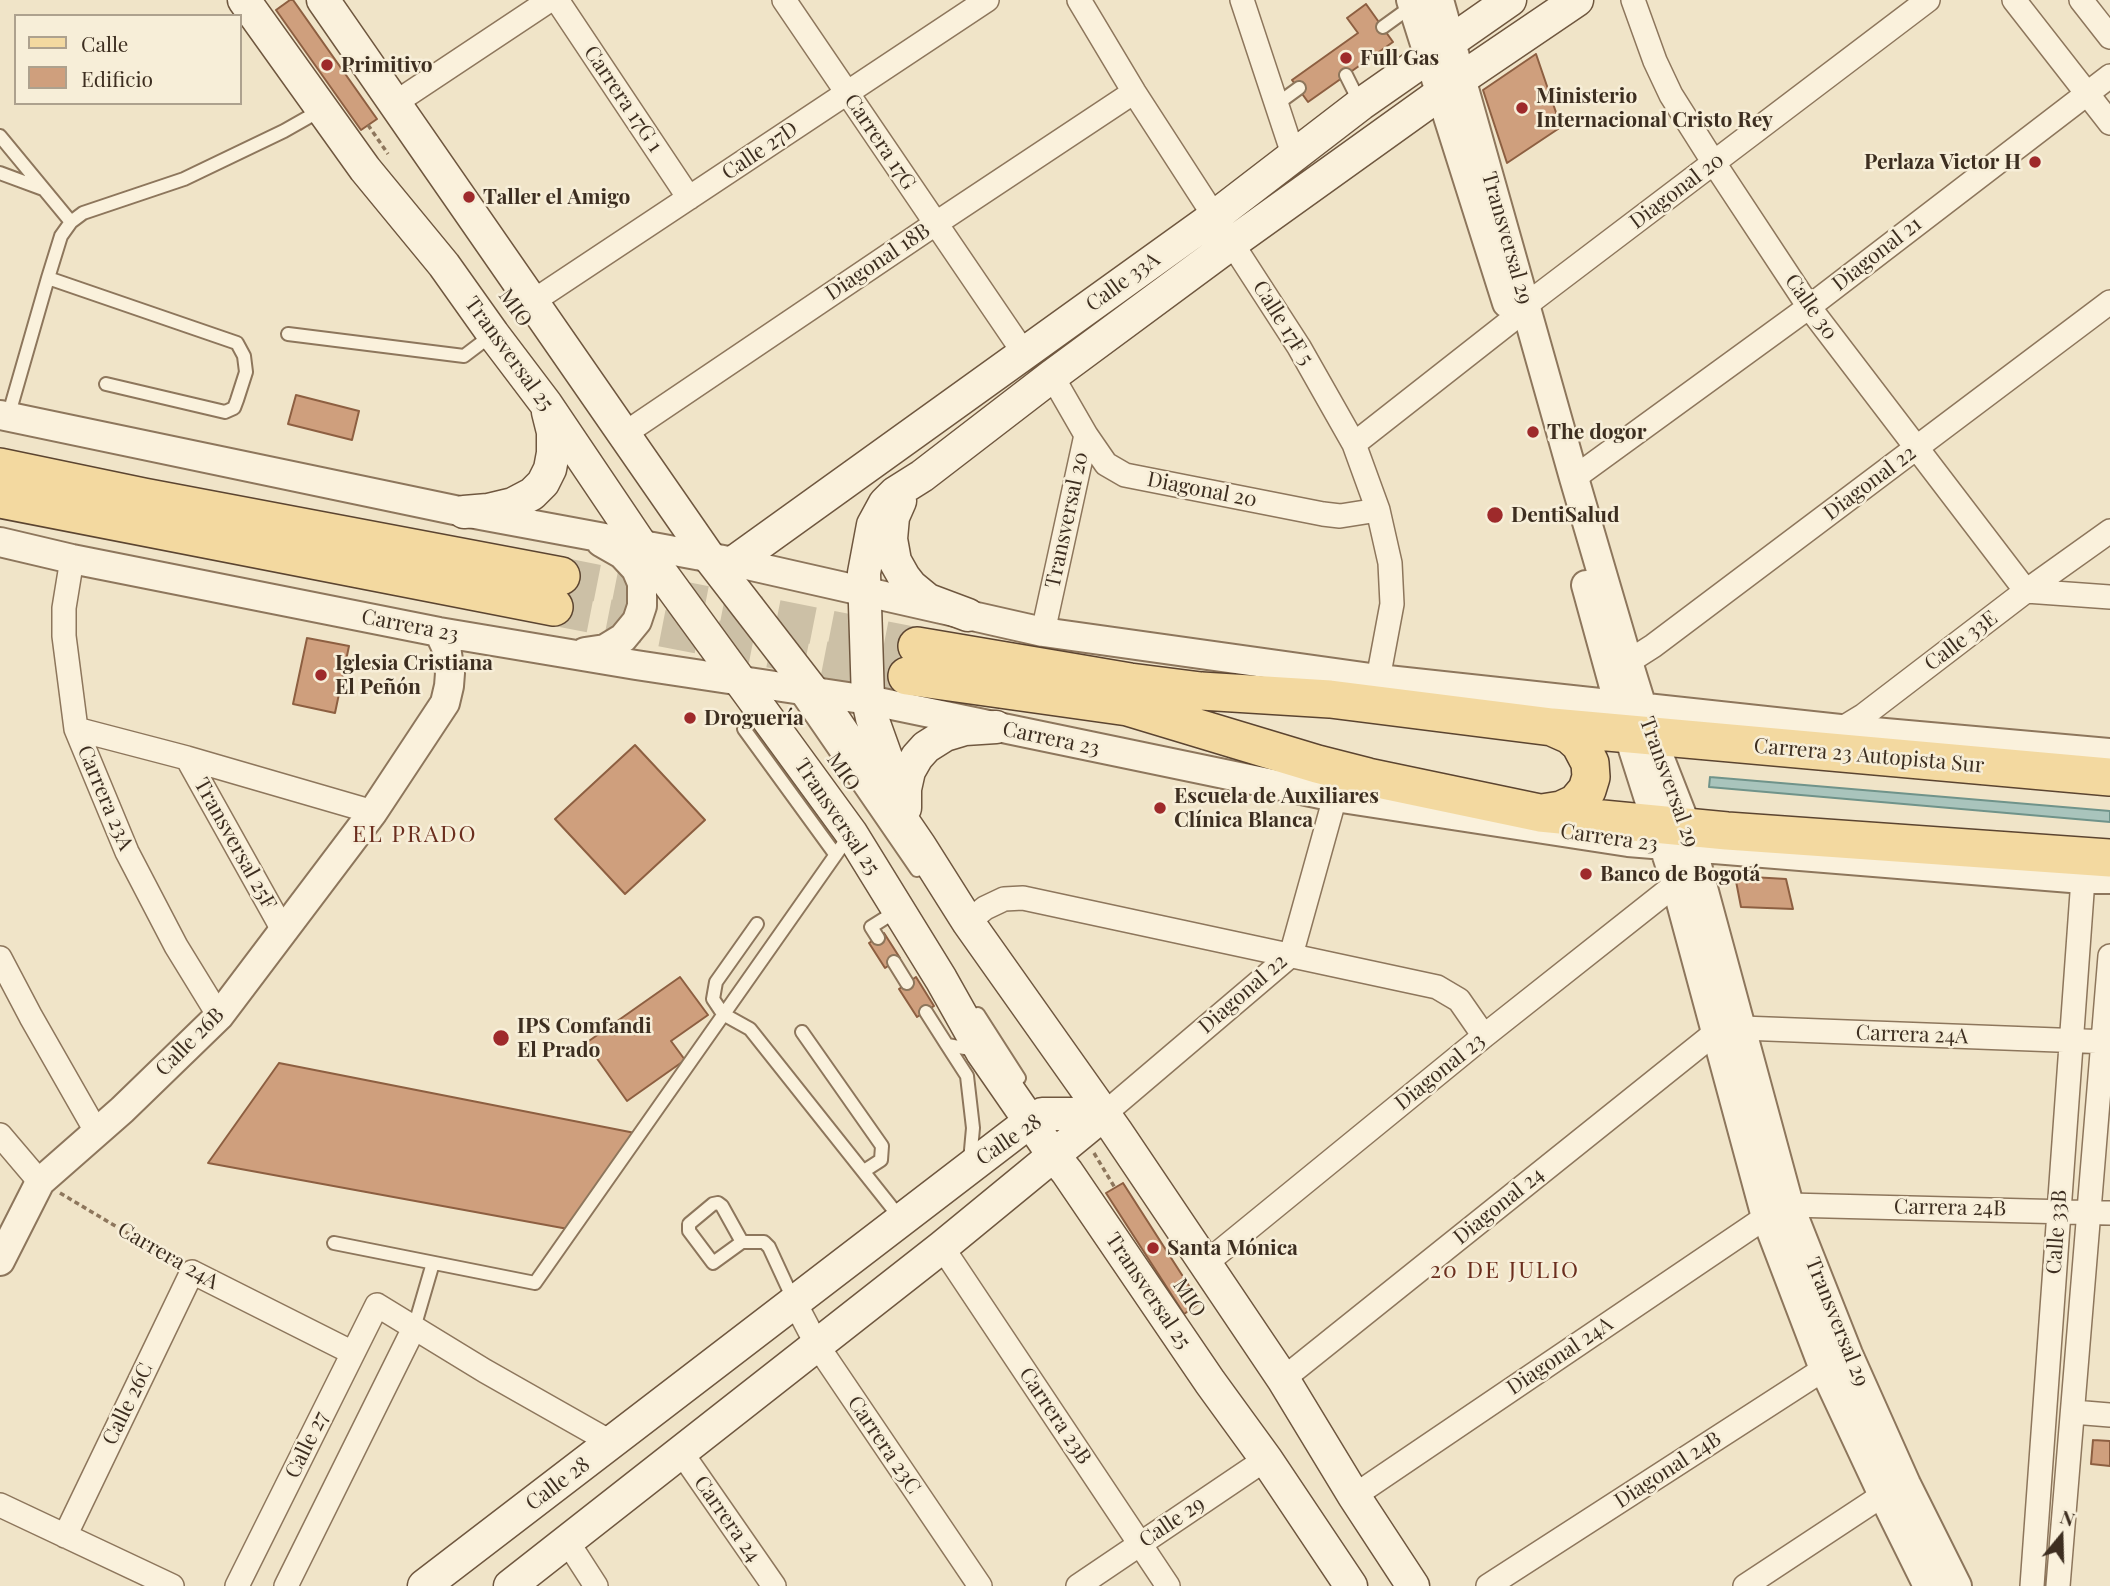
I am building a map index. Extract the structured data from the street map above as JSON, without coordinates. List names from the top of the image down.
{
  "streets": {
    "main road": [
      "Calle 33A",
      "Transversal 25",
      "Carrera 23",
      "Carrera 23 Autopista Sur",
      "Calle 28"
    ],
    "street": [
      "Carrera 17G 1",
      "Carrera 17G",
      "Calle 27D",
      "Diagonal 20",
      "Transversal 29",
      "Diagonal 21",
      "Diagonal 18B",
      "Calle 30",
      "Calle 17F 5",
      "Diagonal 22",
      "Transversal 20",
      "Calle 33E",
      "Carrera 23A",
      "Transversal 25F",
      "Carrera 24A",
      "Calle 26B",
      "Diagonal 23",
      "Diagonal 24",
      "Carrera 24B",
      "Calle 33B",
      "Diagonal 24A",
      "Calle 26C",
      "Carrera 23B",
      "Calle 27",
      "Carrera 23C",
      "Diagonal 24B",
      "Carrera 24",
      "Calle 29"
    ],
    "lane": ["MIO"]
  },
  "crossings": [
    ["Carrera 17G 1", "Calle 27D"],
    ["Carrera 17G", "Calle 27D"],
    ["Carrera 17G", "Diagonal 18B"],
    ["Carrera 17G", "Calle 33A"],
    ["Calle 27D", "Transversal 25"],
    ["Diagonal 20", "Transversal 29"],
    ["Diagonal 20", "Calle 30"],
    ["Diagonal 20", "Calle 17F 5"],
    ["Diagonal 20", "Transversal 20"],
    ["Transversal 29", "Diagonal 21"],
    ["Transversal 29", "Calle 33A"],
    ["Transversal 29", "Diagonal 22"],
    ["Transversal 29", "Carrera 23"],
    ["Transversal 29", "Carrera 23 Autopista Sur"],
    ["Transversal 29", "Carrera 24A"],
    ["Transversal 29", "Diagonal 23"],
    ["Transversal 29", "Diagonal 24"],
    ["Transversal 29", "Carrera 24B"],
    ["Transversal 29", "Diagonal 24A"],
    ["Transversal 29", "Diagonal 24B"],
    ["Diagonal 21", "Calle 30"],
    ["Diagonal 18B", "Calle 17F 5"],
    ["Diagonal 18B", "Transversal 25"],
    ["Calle 33A", "MIO"],
    ["Calle 33A", "Calle 17F 5"],
    ["Calle 33A", "Transversal 25"],
    ["Calle 33A", "Transversal 20"],
    ["Calle 33A", "Carrera 23"],
    ["Calle 30", "Diagonal 22"],
    ["Calle 30", "Calle 33E"],
    ["MIO", "Transversal 25"],
    ["MIO", "Carrera 23"],
    ["Calle 17F 5", "Carrera 23"],
    ["Transversal 25", "Diagonal 22"],
    ["Transversal 25", "Carrera 23"],
    ["Transversal 25", "Diagonal 23"],
    ["Transversal 25", "Calle 28"],
    ["Transversal 25", "Diagonal 24"],
    ["Transversal 25", "Diagonal 24A"],
    ["Transversal 25", "Calle 29"],
    ["Diagonal 22", "Carrera 23"],
    ["Diagonal 22", "Calle 28"],
    ["Transversal 20", "Carrera 23"],
    ["Carrera 23", "Calle 33E"],
    ["Carrera 23", "Carrera 23 Autopista Sur"],
    ["Carrera 23", "Carrera 23A"],
    ["Carrera 23", "Calle 26B"],
    ["Calle 33E", "Carrera 23 Autopista Sur"],
    ["Carrera 23A", "Calle 26B"],
    ["Transversal 25F", "Calle 26B"],
    ["Carrera 24A", "Calle 26B"],
    ["Carrera 24A", "Diagonal 24"],
    ["Carrera 24A", "Calle 33B"],
    ["Carrera 24A", "Calle 26C"],
    ["Carrera 24A", "Calle 27"],
    ["Calle 28", "Carrera 23B"],
    ["Calle 28", "Carrera 23C"],
    ["Calle 28", "Carrera 24"],
    ["Carrera 24B", "Calle 33B"],
    ["Carrera 24B", "Diagonal 24A"],
    ["Carrera 23B", "Calle 29"]
  ],
  "districts": ["EL PRADO", "20 DE JULIO"],
  "places": [
    "Full Gas",
    "Primitivo",
    "Ministerio Internacional Cristo Rey",
    "Perlaza Victor H",
    "Taller el Amigo",
    "The dogor",
    "DentiSalud",
    "Iglesia Cristiana El Peñón",
    "Droguería",
    "Escuela de Auxiliares Clínica Blanca",
    "Banco de Bogotá",
    "IPS Comfandi El Prado",
    "Santa Mónica"
  ],
  "legend": ["Calle", "Edificio"],
  "north": "top"
}
